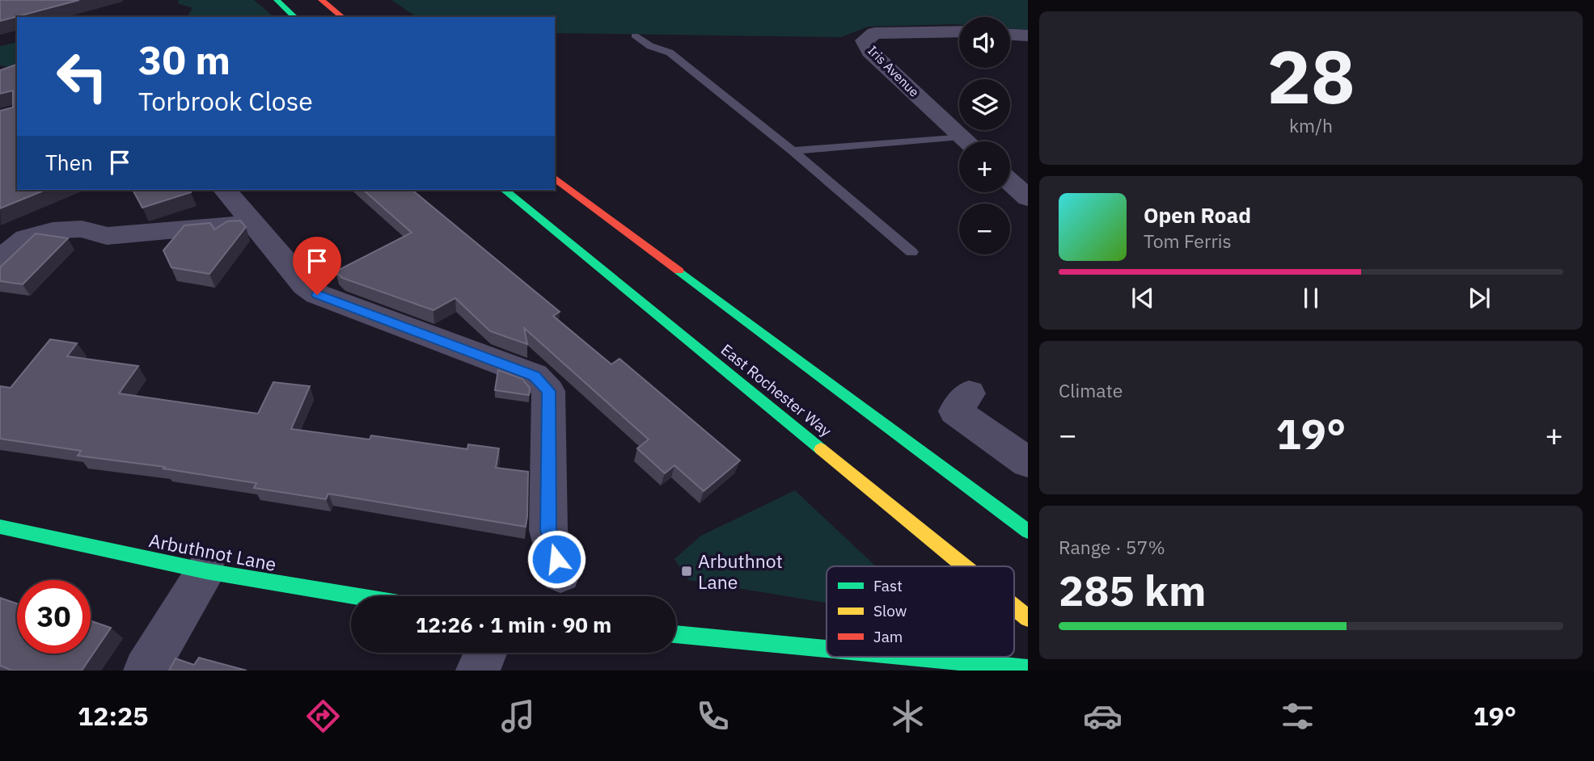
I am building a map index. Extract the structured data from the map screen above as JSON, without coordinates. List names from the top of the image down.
{
  "streets": {
    "main road": ["East Rochester Way", "Arbuthnot Lane"],
    "street": ["Iris Avenue"]
  },
  "places": {
    "transit": ["Arbuthnot Lane"]
  },
  "legend": ["Fast", "Slow", "Jam"],
  "page": {
    "tile": [
      ["28", "km/h"],
      "Climate",
      ["Range · 57%", "285 km"]
    ],
    "map_buttons": ["+", "−"],
    "turn": ["30 m", "Torbrook Close"],
    "then": "Then",
    "song": ["Open Road", "Tom Ferris"],
    "heat": ["−", "19°", "+"],
    "limit": "30",
    "trip": "12:26 · 1 min · 90 m",
    "tabs": ["12:25", "19°"]
  }
}
